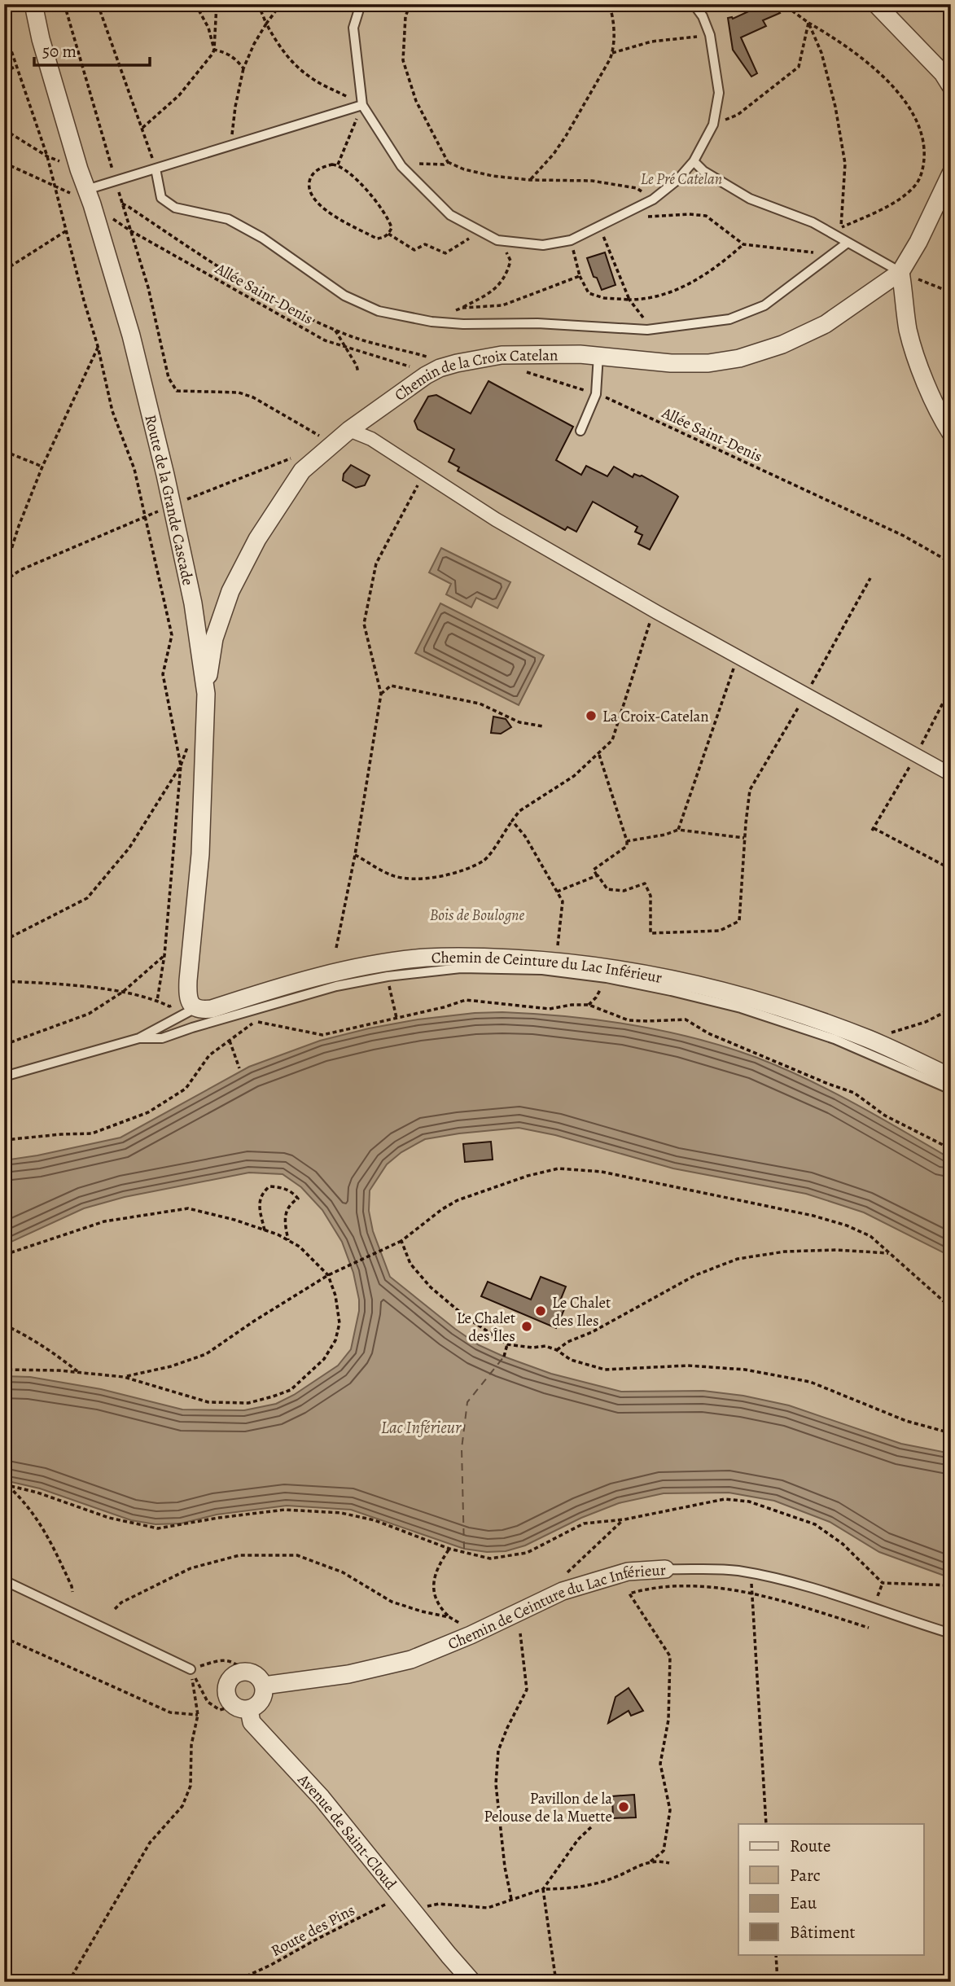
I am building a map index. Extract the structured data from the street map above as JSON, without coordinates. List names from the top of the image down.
{
  "streets": {
    "street": [
      "Chemin de la Croix Catelan",
      "Route de la Grande Cascade",
      "Chemin de Ceinture du Lac Inférieur",
      "Avenue de Saint-Cloud"
    ],
    "path": ["Allée Saint-Denis", "Route des Pins"]
  },
  "crossings": [
    ["Allée Saint-Denis", "Chemin de la Croix Catelan"],
    ["Chemin de la Croix Catelan", "Route de la Grande Cascade"],
    ["Route de la Grande Cascade", "Chemin de Ceinture du Lac Inférieur"],
    ["Chemin de Ceinture du Lac Inférieur", "Avenue de Saint-Cloud"],
    ["Avenue de Saint-Cloud", "Route des Pins"]
  ],
  "water": ["Lac Inférieur"],
  "parks": ["Le Pré Catelan", "Bois de Boulogne"],
  "places": [
    "La Croix-Catelan",
    "Le Chalet des Iles",
    "Le Chalet des Îles",
    "Pavillon de la Pelouse de la Muette"
  ],
  "legend": [
    "Route",
    "Parc",
    "Eau",
    "Bâtiment"
  ],
  "scale_bar": "50 m"
}
